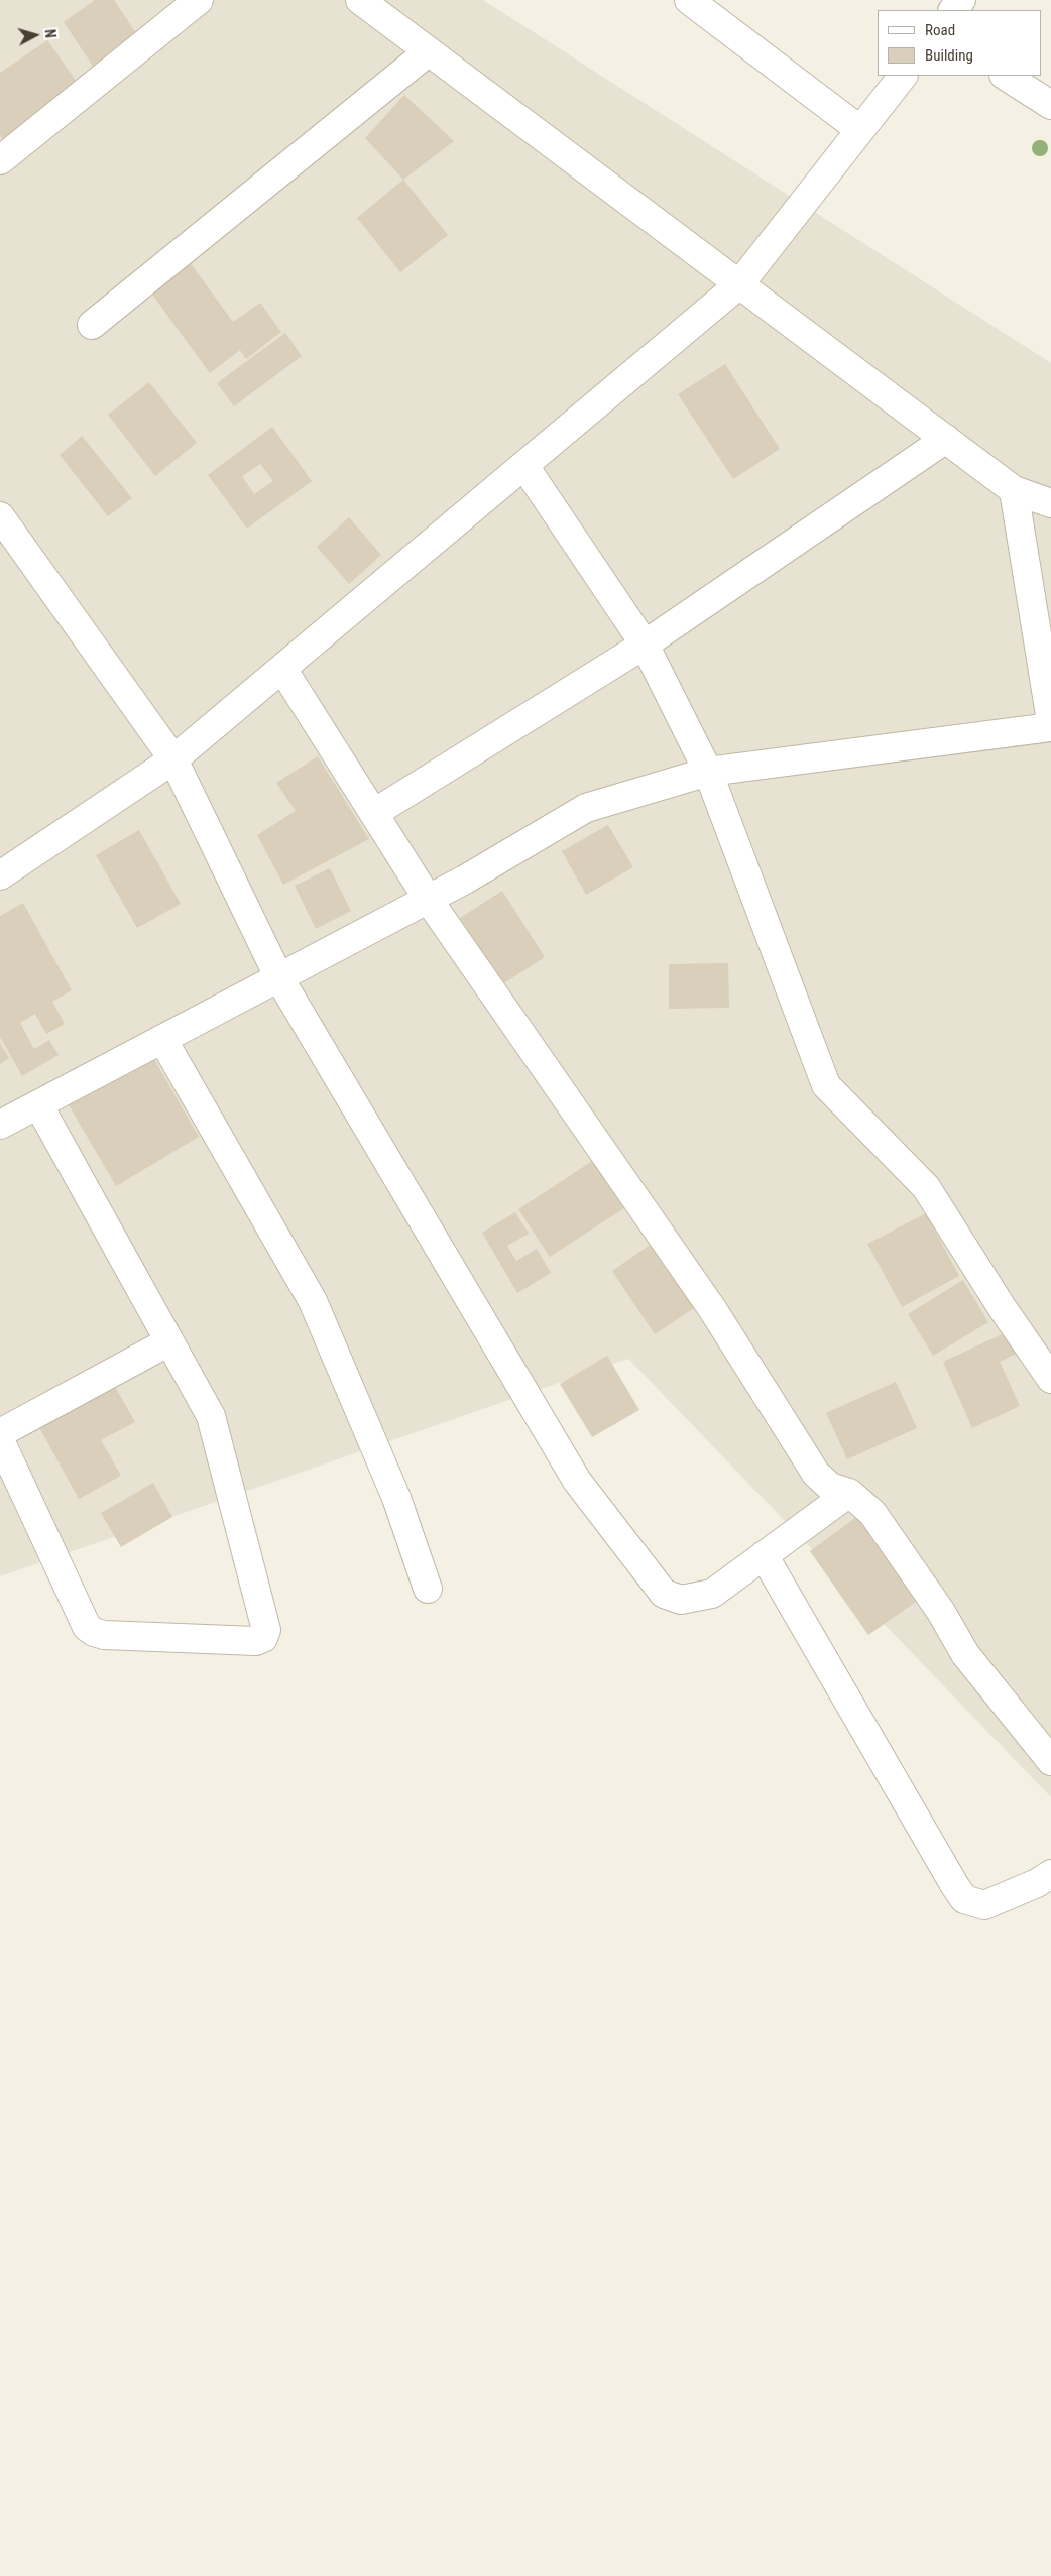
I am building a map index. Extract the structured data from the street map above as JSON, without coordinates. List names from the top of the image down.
{
  "legend": ["Road", "Building"],
  "north": "right"
}
